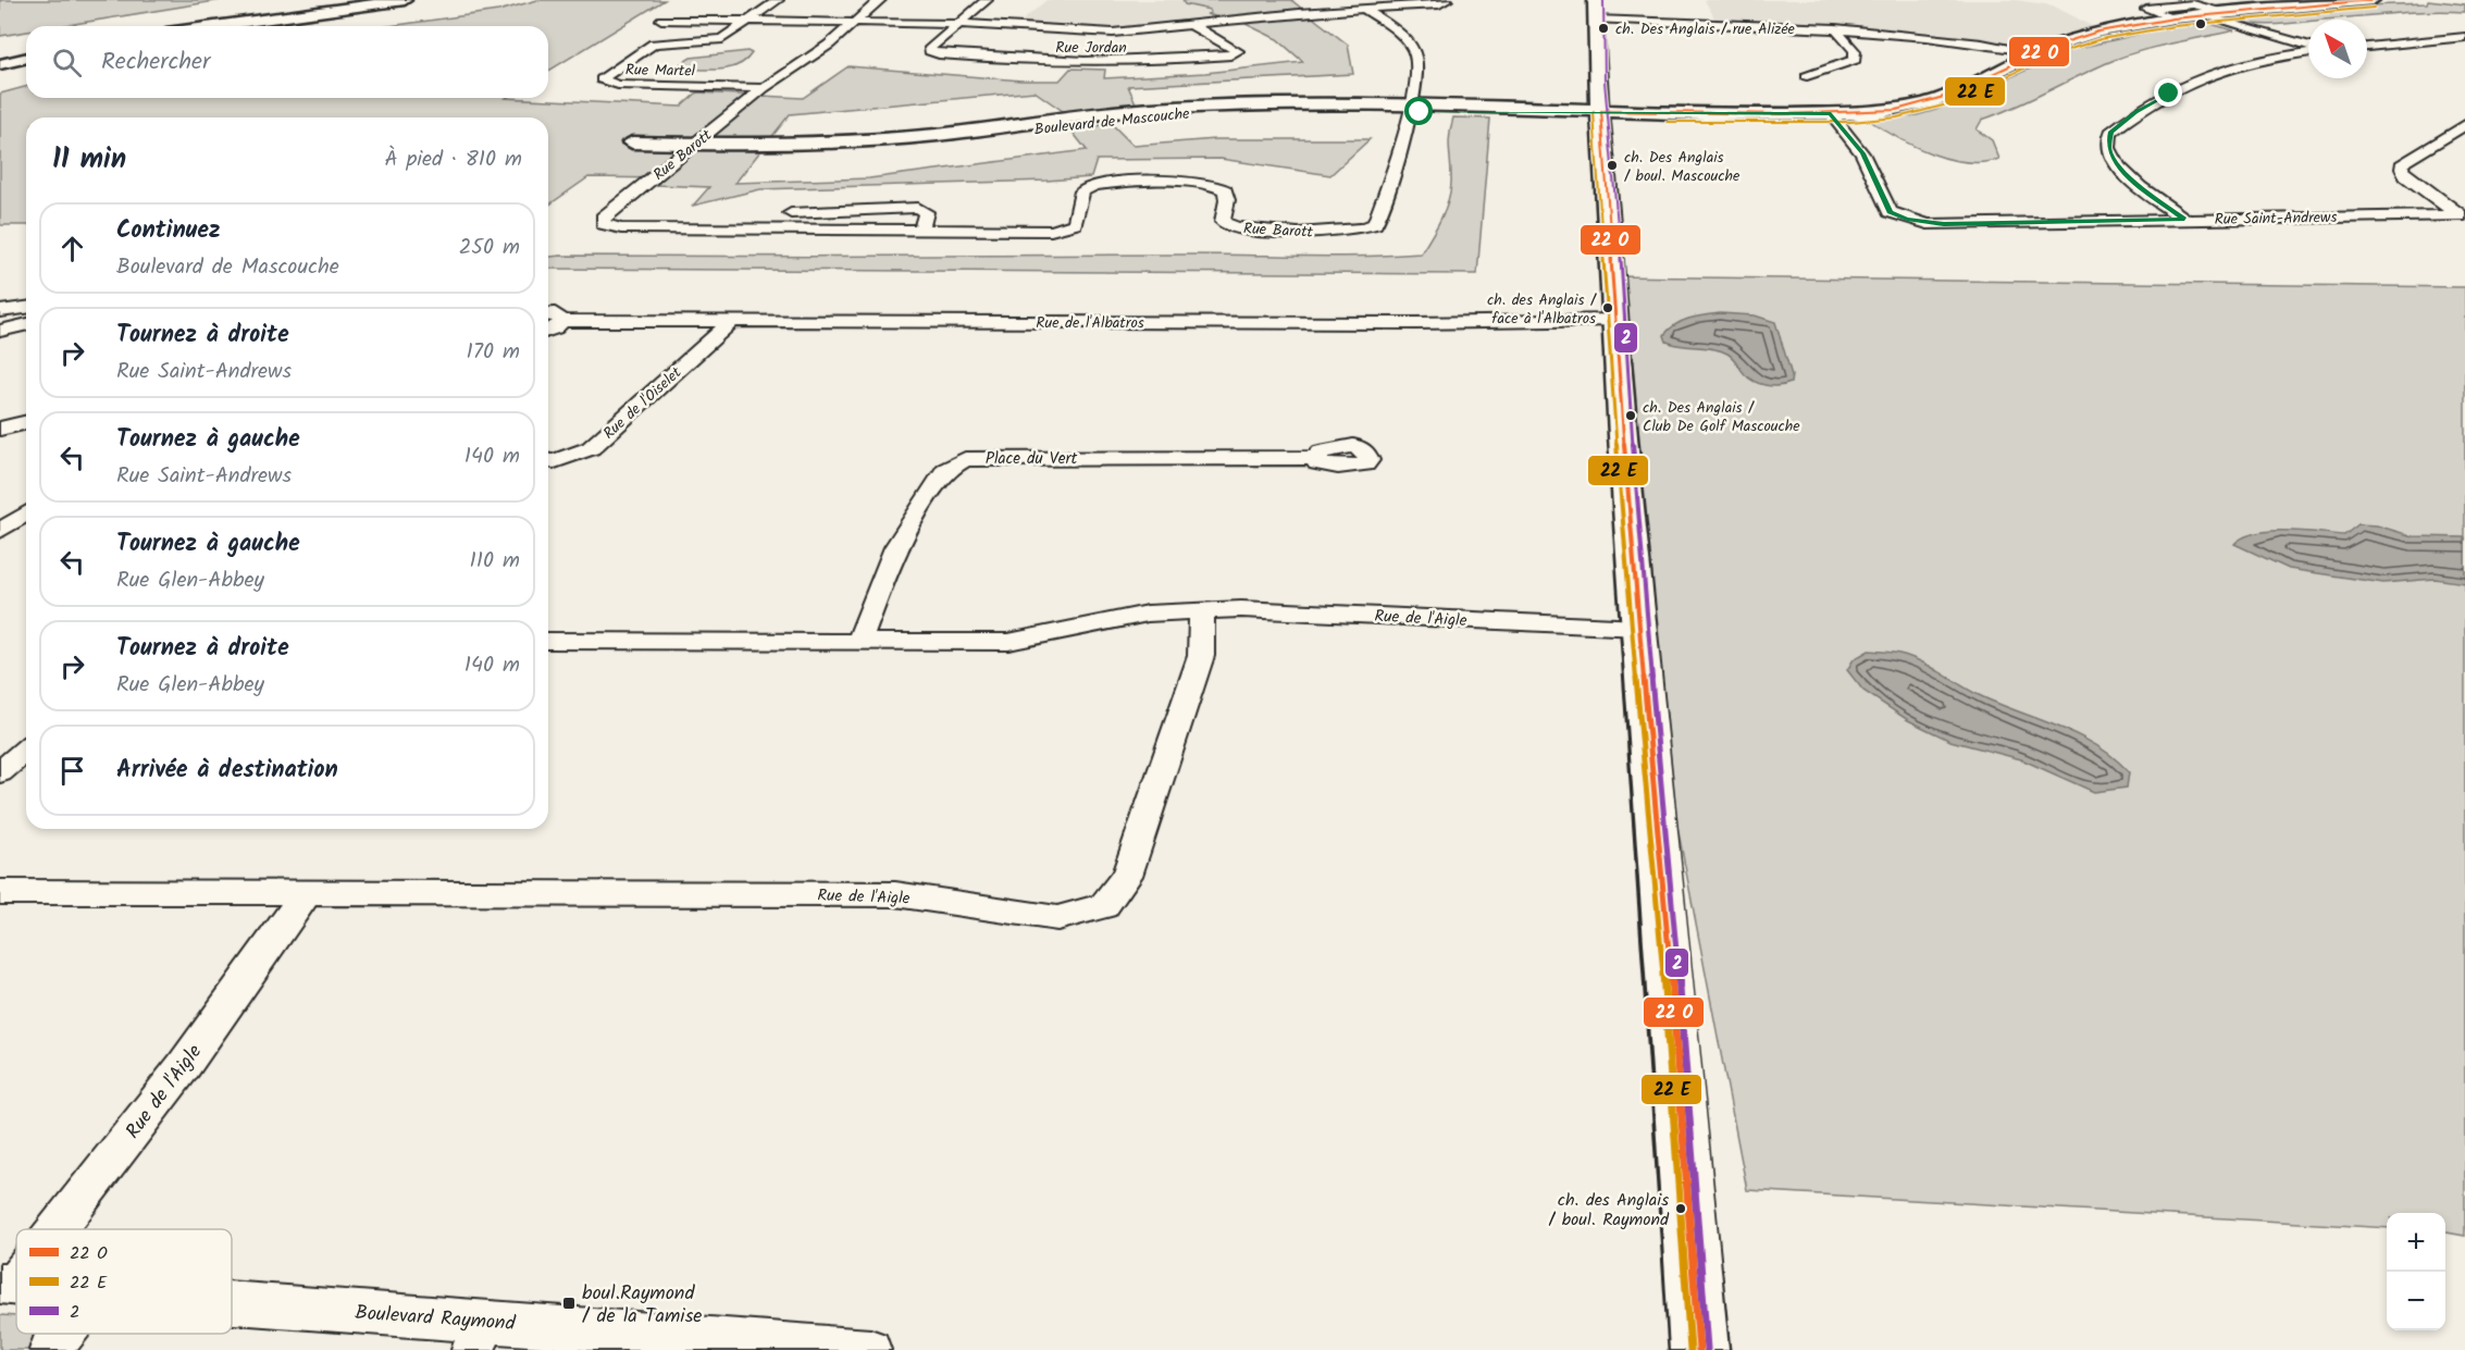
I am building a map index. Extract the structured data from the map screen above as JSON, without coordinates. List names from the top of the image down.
{
  "streets": {
    "street": [
      "Rue Jordan",
      "Rue Martel",
      "Boulevard de Mascouche",
      "Rue Barott",
      "Rue Saint-Andrews",
      "Rue de l'Albatros",
      "Rue de l'Oiselet",
      "Place du Vert",
      "Rue de l'Aigle",
      "Boulevard Raymond"
    ]
  },
  "crossings": [
    ["Rue Martel", "Rue Barott"],
    ["Boulevard de Mascouche", "Rue Barott"],
    ["Boulevard de Mascouche", "Rue Saint-Andrews"],
    ["Rue de l'Albatros", "Rue de l'Oiselet"],
    ["Place du Vert", "Rue de l'Aigle"]
  ],
  "places": {
    "other": [
      "ch. Des Anglais / rue Alizée",
      "ch. Des Anglais / boul. Mascouche",
      "ch. des Anglais / face à l'Albatros",
      "ch. Des Anglais / Club De Golf Mascouche",
      "ch. des Anglais / boul. Raymond"
    ],
    "transit": ["boul.Raymond / de la Tamise"]
  },
  "lines": ["transit line 2"],
  "legend": ["22 O", "22 E", "2"],
  "north": "top left",
  "page": {
    "search": "Rechercher",
    "heading": ["11 min", "À pied · 810 m"],
    "list": [
      ["Continuez", "Boulevard de Mascouche", "250 m"],
      ["Tournez à droite", "Rue Saint-Andrews", "170 m"],
      ["Tournez à gauche", "Rue Saint-Andrews", "140 m"],
      ["Tournez à gauche", "Rue Glen-Abbey", "110 m"],
      ["Tournez à droite", "Rue Glen-Abbey", "140 m"],
      "Arrivée à destination"
    ],
    "map_buttons": ["+", "−"]
  }
}
